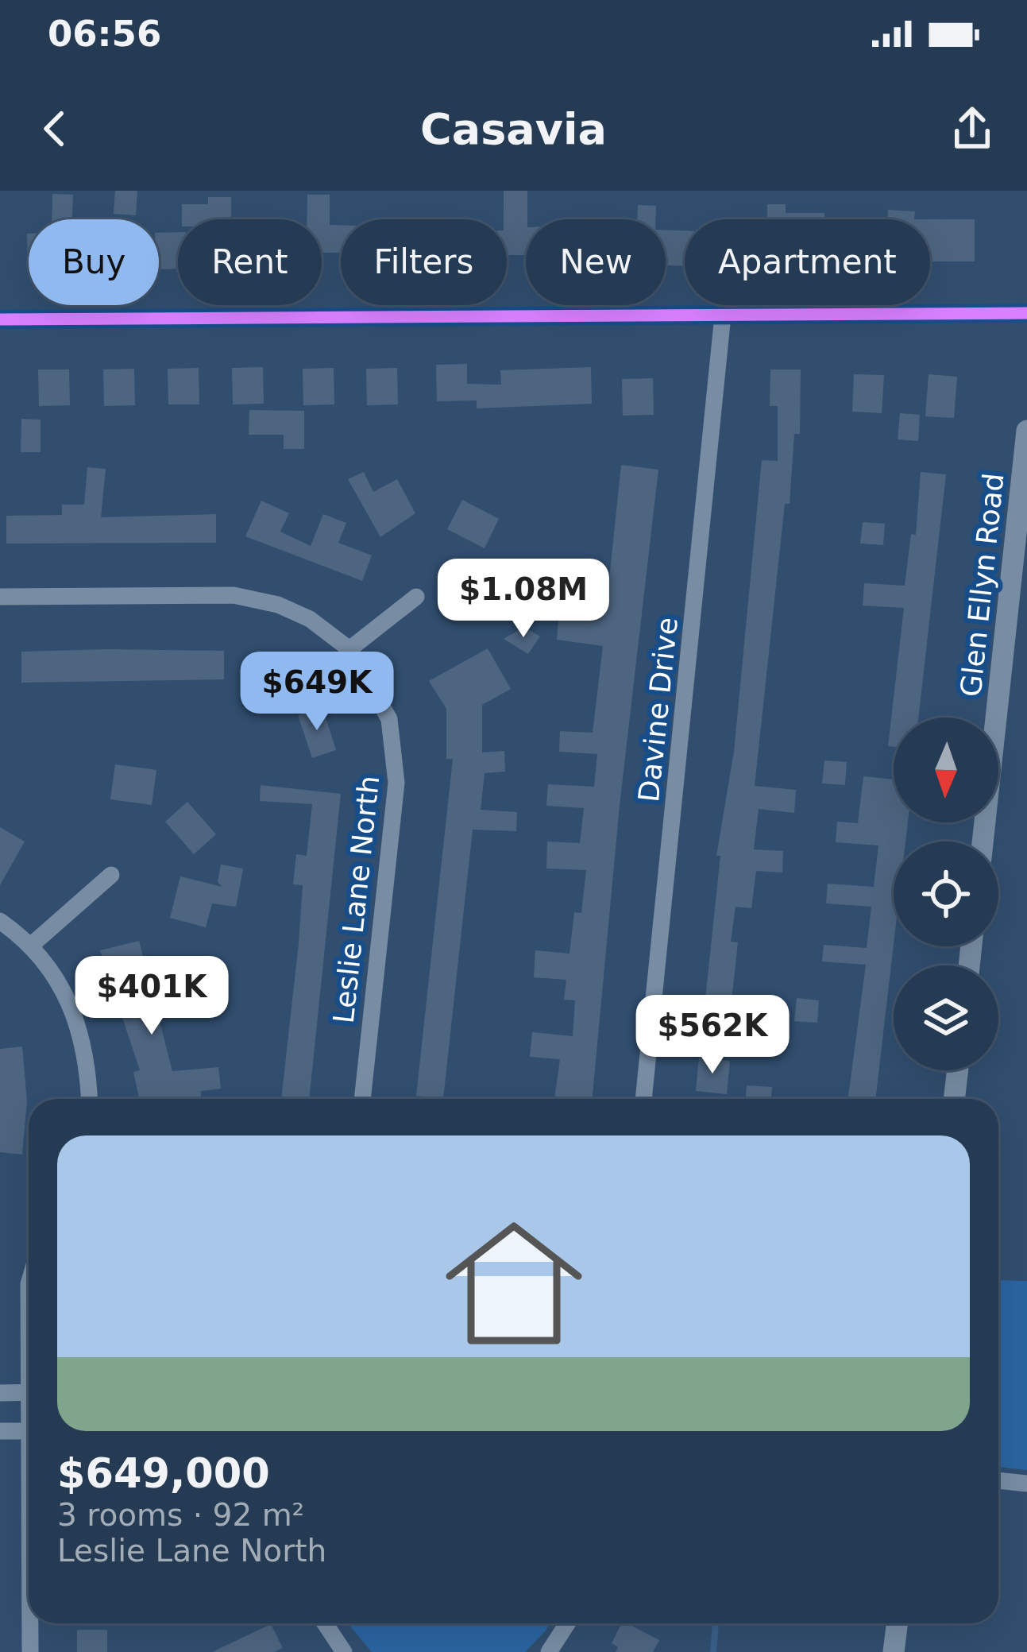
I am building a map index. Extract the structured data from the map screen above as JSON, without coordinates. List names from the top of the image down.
{
  "streets": {
    "street": ["Glen Ellyn Road", "Davine Drive", "Leslie Lane North"]
  },
  "north": "bottom",
  "page": {
    "status": "06:56",
    "header": "Casavia",
    "chip": [
      "Buy",
      "Rent",
      "Filters",
      "New",
      "Apartment"
    ],
    "price": [
      "$1.08M",
      "$649K",
      "$401K",
      "$562K"
    ],
    "list": [
      {
        "name": "$649,000",
        "note": "3 rooms · 92 m² · Leslie Lane North"
      }
    ]
  }
}
